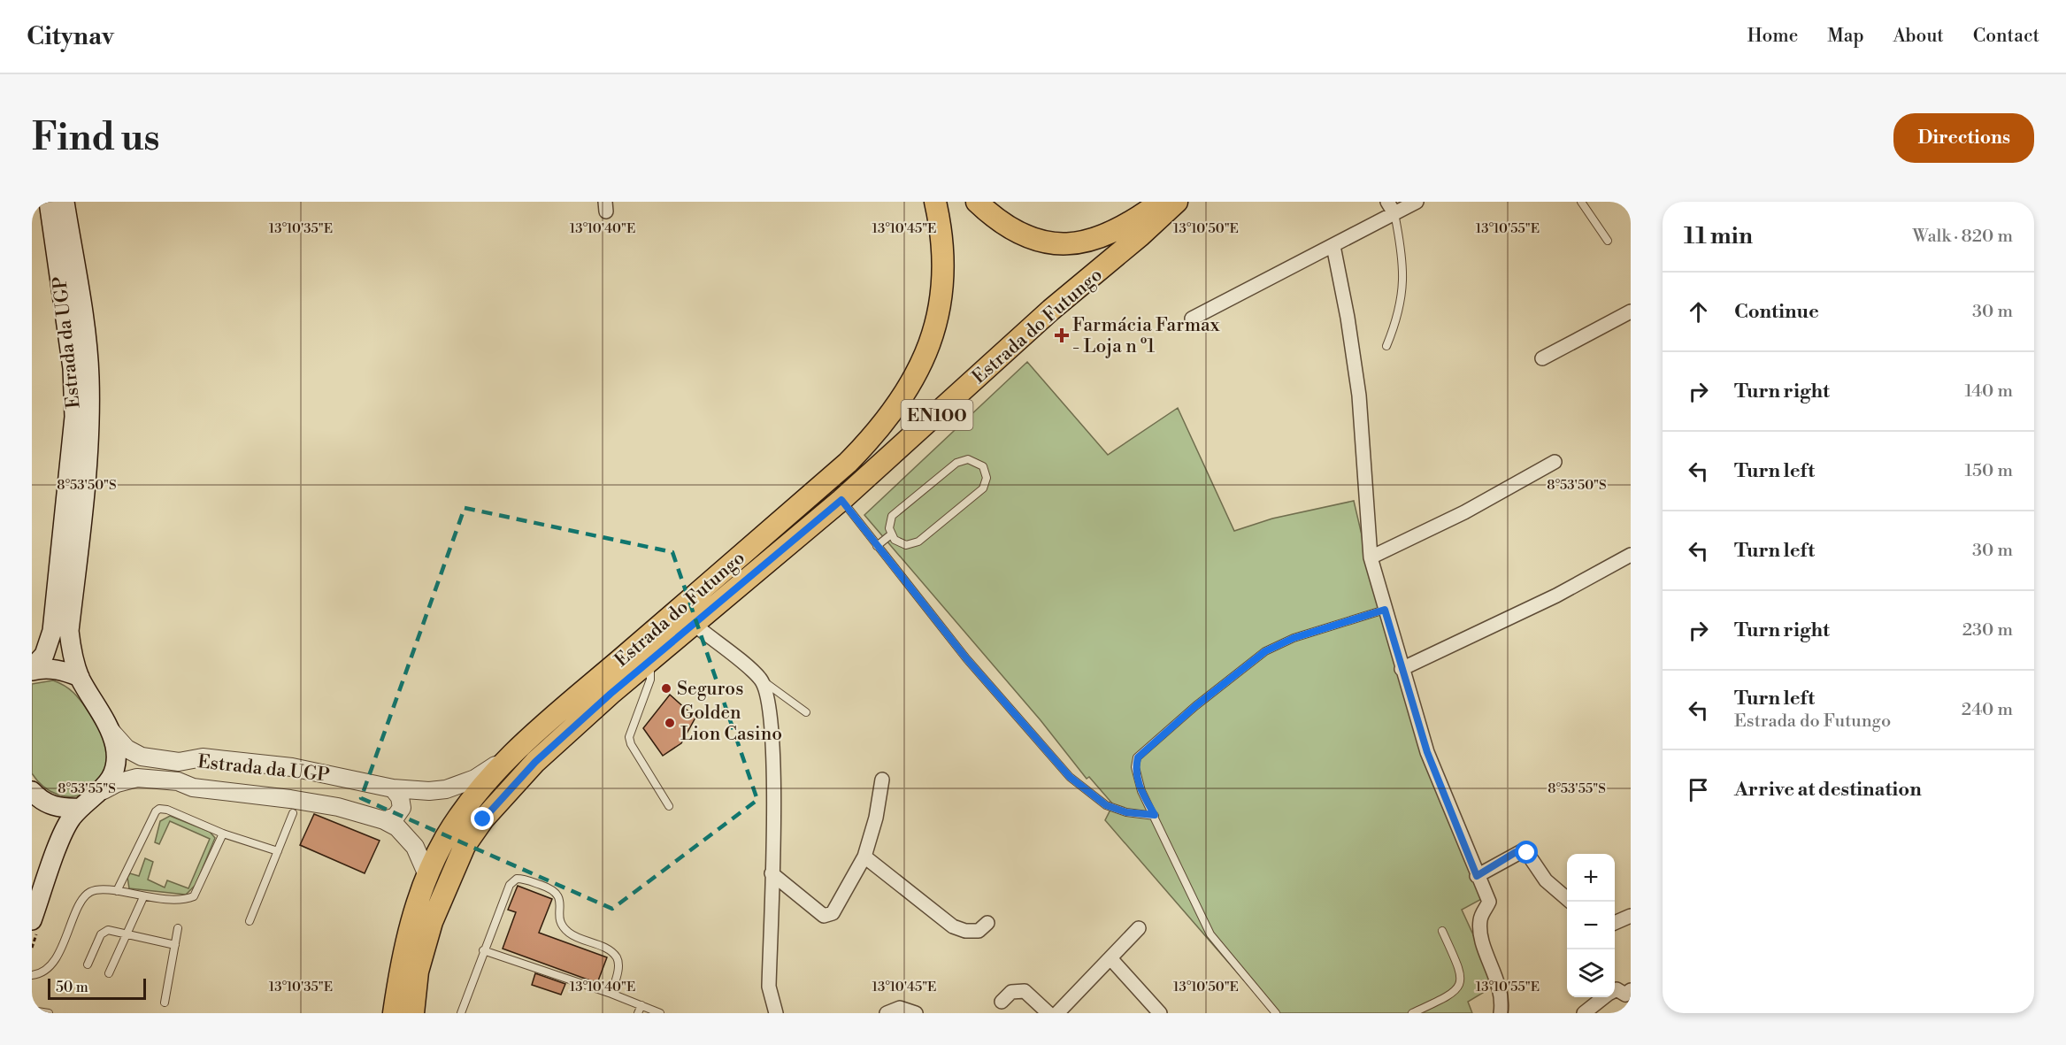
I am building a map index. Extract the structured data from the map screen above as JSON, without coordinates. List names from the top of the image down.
{
  "streets": {
    "main road": ["Estrada do Futungo", "Estrada da UGP", "EN100"]
  },
  "crossings": [
    ["Estrada do Futungo", "Estrada da UGP"]
  ],
  "places": {
    "health": ["Farmácia Farmax - Loja n º1"],
    "other": ["Seguros", "Golden Lion Casino"]
  },
  "scale_bar": "50 m",
  "page": {
    "header": "Citynav",
    "nav": [
      "Home",
      "Map",
      "About",
      "Contact"
    ],
    "buttons": "Directions",
    "title": "Find us",
    "heading": ["11 min", "Walk · 820 m"],
    "list": [
      ["Continue", "30 m"],
      ["Turn right", "140 m"],
      ["Turn left", "150 m"],
      ["Turn left", "30 m"],
      ["Turn right", "230 m"],
      ["Turn left", "Estrada do Futungo", "240 m"],
      "Arrive at destination"
    ],
    "map_buttons": ["+", "−"],
    "scale": "50 m"
  },
  "coordinates": [
    "13°10'35\"E",
    "13°10'40\"E",
    "13°10'45\"E",
    "13°10'50\"E",
    "13°10'55\"E",
    "8°53'50\"S",
    "8°53'55\"S"
  ]
}
